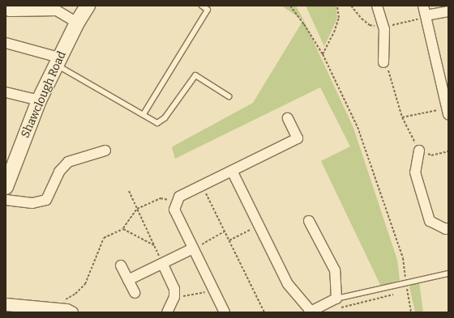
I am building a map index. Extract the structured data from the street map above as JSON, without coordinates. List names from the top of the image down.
{
  "streets": {
    "main road": ["Shawclough Road"]
  }
}
